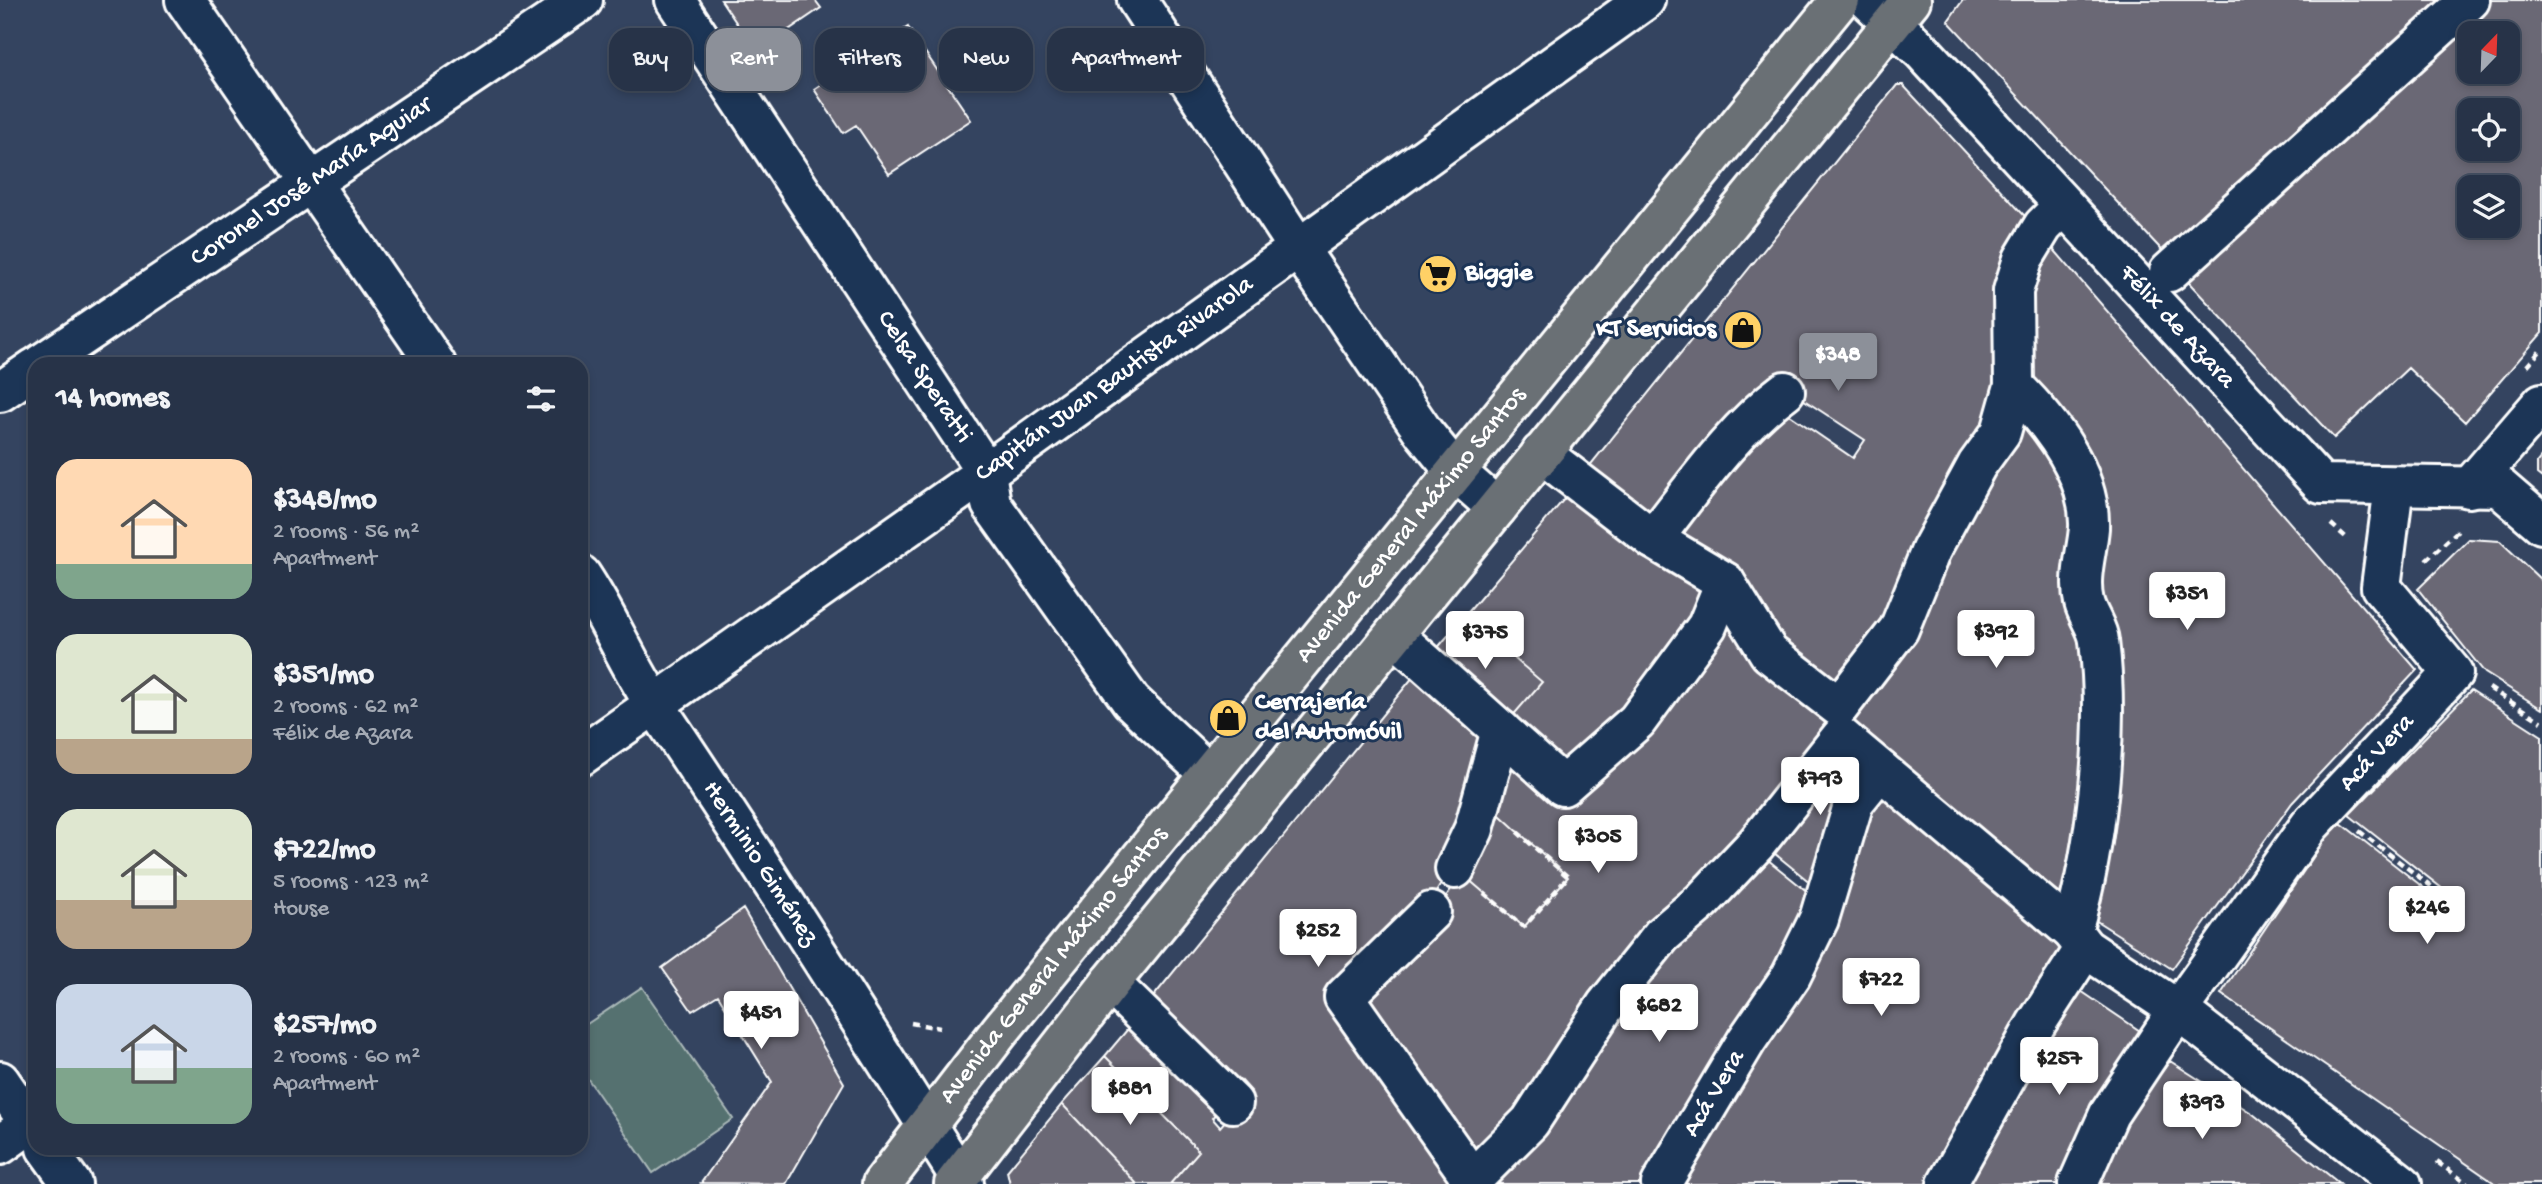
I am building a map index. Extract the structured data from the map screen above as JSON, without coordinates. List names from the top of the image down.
{
  "streets": {
    "main road": ["Avenida General Máximo Santos"],
    "street": [
      "Coronel José María Aguiar",
      "Félix de Azara",
      "Celsa Speratti",
      "Capitán Juan Bautista Rivarola",
      "Acá Vera",
      "Herminio Giménez"
    ]
  },
  "crossings": [
    ["Félix de Azara", "Avenida General Máximo Santos"],
    ["Celsa Speratti", "Capitán Juan Bautista Rivarola"],
    ["Celsa Speratti", "Avenida General Máximo Santos"],
    ["Capitán Juan Bautista Rivarola", "Herminio Giménez"],
    ["Avenida General Máximo Santos", "Herminio Giménez"]
  ],
  "places": {
    "supermarket": ["Biggie"],
    "shop": ["KT Servicios", "Cerrajería del Automóvil"]
  },
  "north": "top right",
  "page": {
    "chip": [
      "Buy",
      "Rent",
      "Filters",
      "New",
      "Apartment"
    ],
    "price": [
      "$348",
      "$351",
      "$392",
      "$375",
      "$793",
      "$305",
      "$246",
      "$252",
      "$722",
      "$682",
      "$451",
      "$257",
      "$881",
      "$393"
    ],
    "heading": "14 homes",
    "list": [
      {
        "name": "$348/mo",
        "note": "2 rooms · 56 m² · Apartment"
      },
      {
        "name": "$351/mo",
        "note": "2 rooms · 62 m² · Félix de Azara"
      },
      {
        "name": "$722/mo",
        "note": "5 rooms · 123 m² · House"
      },
      {
        "name": "$257/mo",
        "note": "2 rooms · 60 m² · Apartment"
      }
    ]
  }
}
